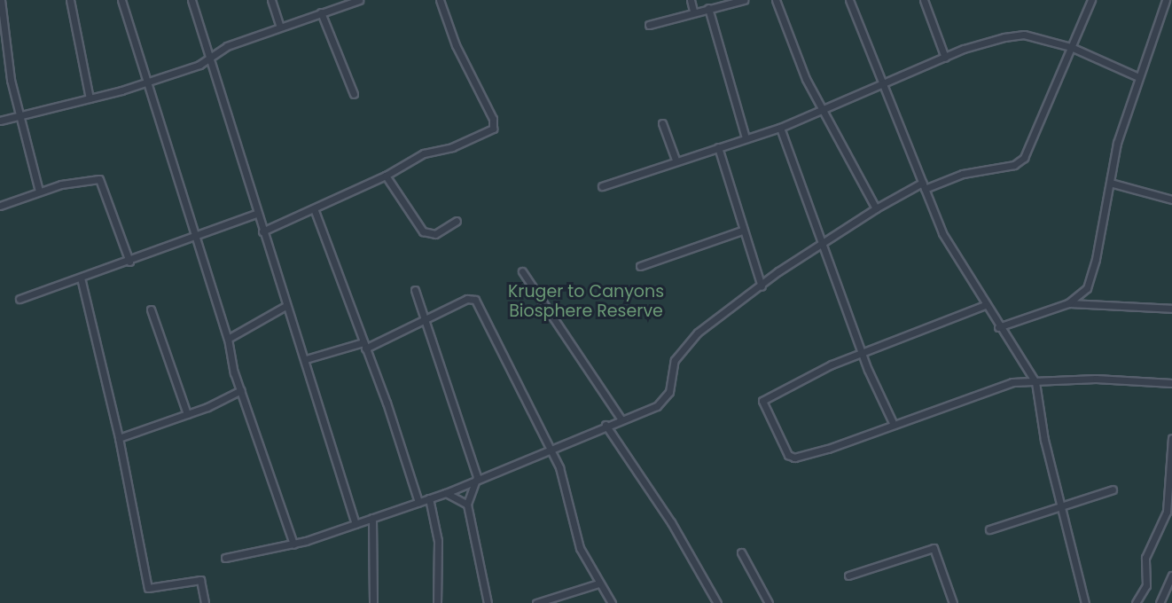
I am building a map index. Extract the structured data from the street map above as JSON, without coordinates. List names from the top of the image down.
{
  "parks": ["Kruger to Canyons Biosphere Reserve"]
}
